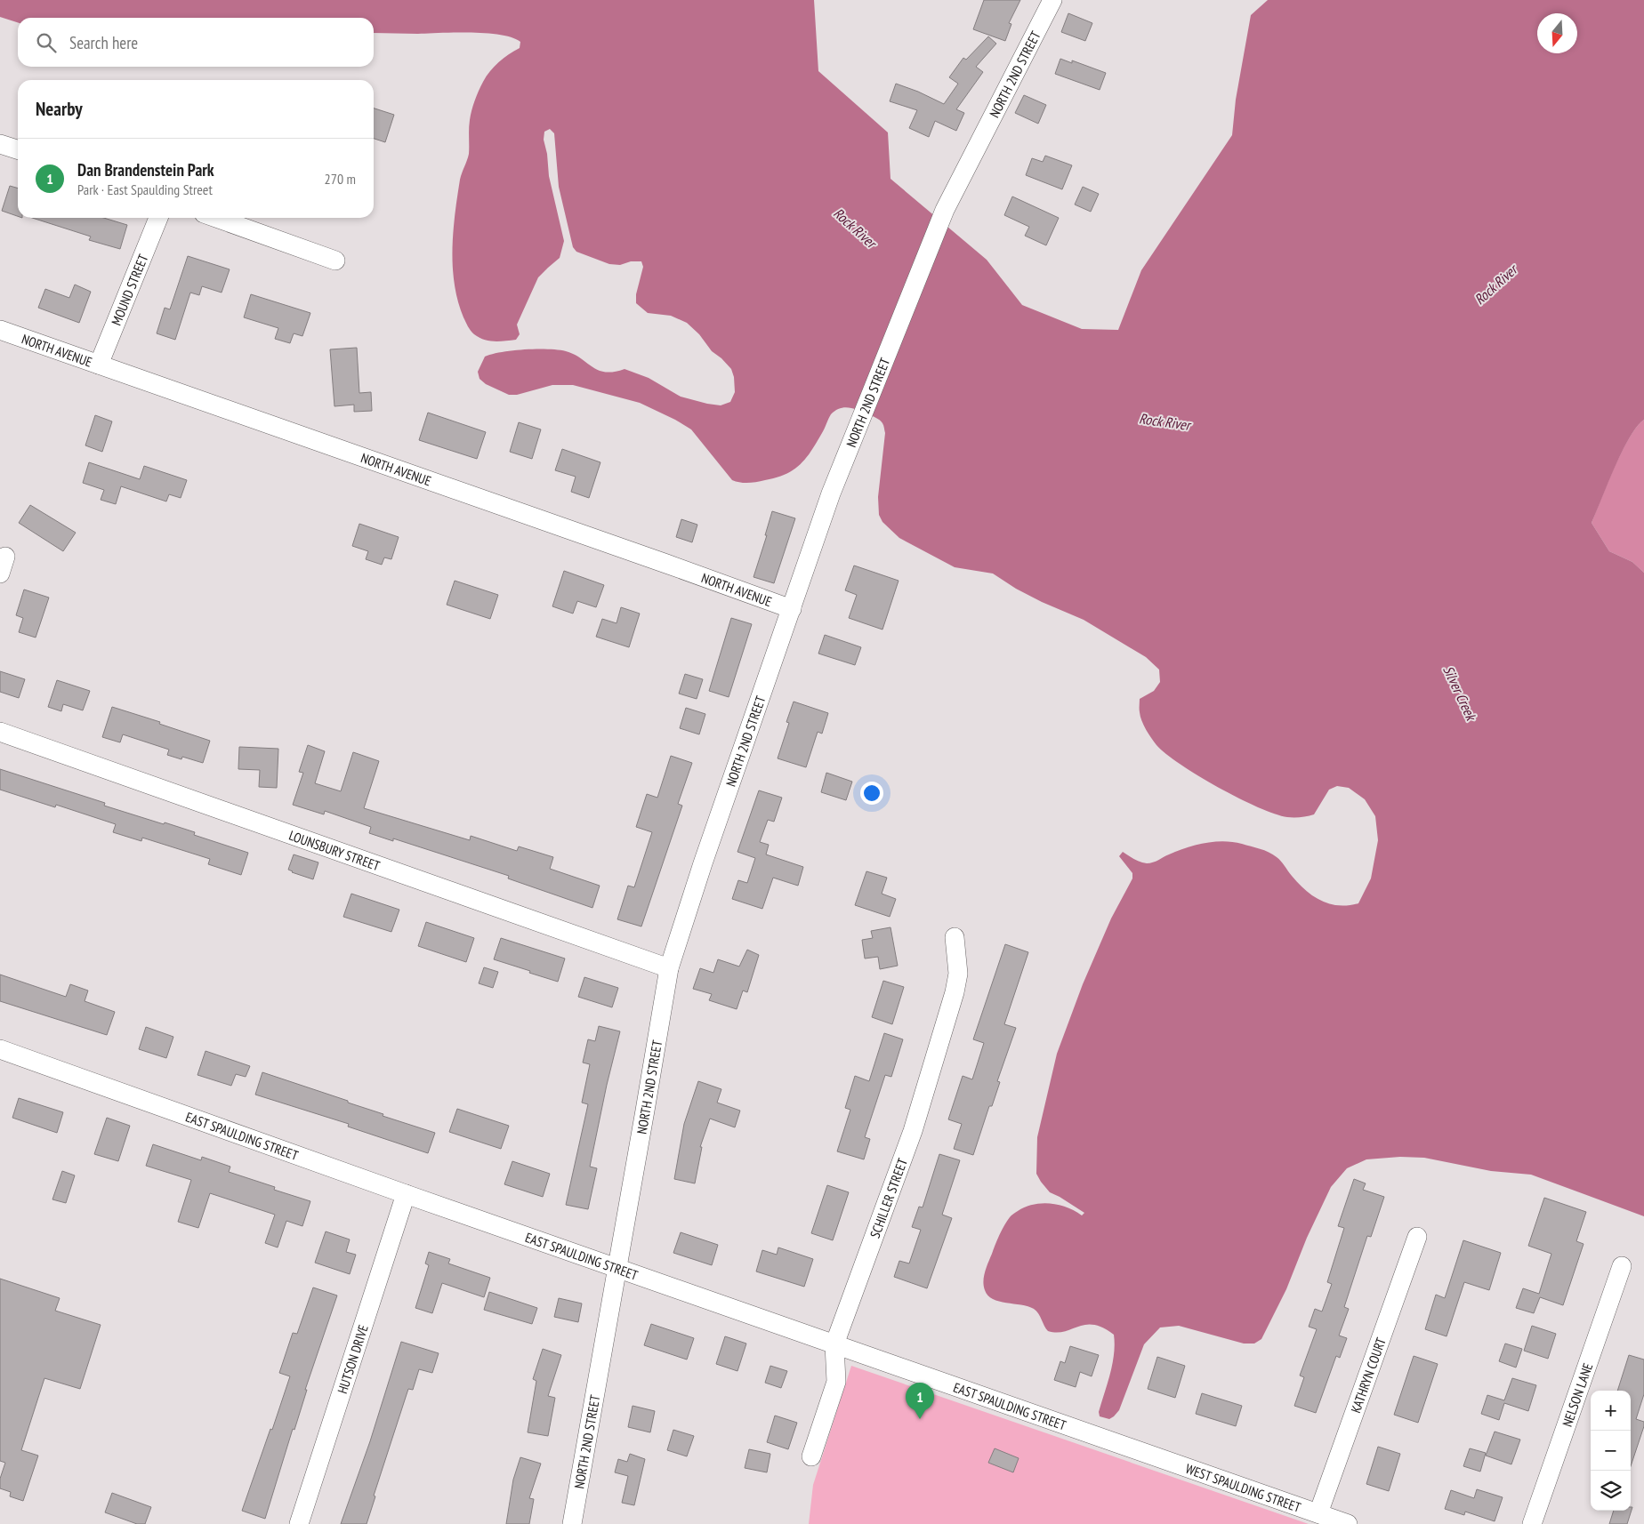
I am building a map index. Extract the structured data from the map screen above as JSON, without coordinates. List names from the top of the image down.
{
  "streets": {
    "street": [
      "NORTH 2ND STREET",
      "MOUND STREET",
      "NORTH AVENUE",
      "LOUNSBURY STREET",
      "EAST SPAULDING STREET",
      "SCHILLER STREET",
      "HUTSON DRIVE",
      "KATHRYN COURT",
      "NELSON LANE",
      "WEST SPAULDING STREET"
    ]
  },
  "crossings": [
    ["NORTH 2ND STREET", "NORTH AVENUE"],
    ["NORTH 2ND STREET", "LOUNSBURY STREET"],
    ["NORTH 2ND STREET", "EAST SPAULDING STREET"],
    ["MOUND STREET", "NORTH AVENUE"],
    ["EAST SPAULDING STREET", "SCHILLER STREET"],
    ["EAST SPAULDING STREET", "HUTSON DRIVE"],
    ["EAST SPAULDING STREET", "WEST SPAULDING STREET"],
    ["KATHRYN COURT", "WEST SPAULDING STREET"]
  ],
  "water": ["Rock River", "Silver Creek"],
  "north": "bottom",
  "page": {
    "search": "Search here",
    "heading": "Nearby",
    "list": [
      {
        "mark": "1",
        "name": "Dan Brandenstein Park",
        "note": "Park · East Spaulding Street",
        "value": "270 m"
      }
    ],
    "pins": "1",
    "map_buttons": ["+", "−"]
  }
}
